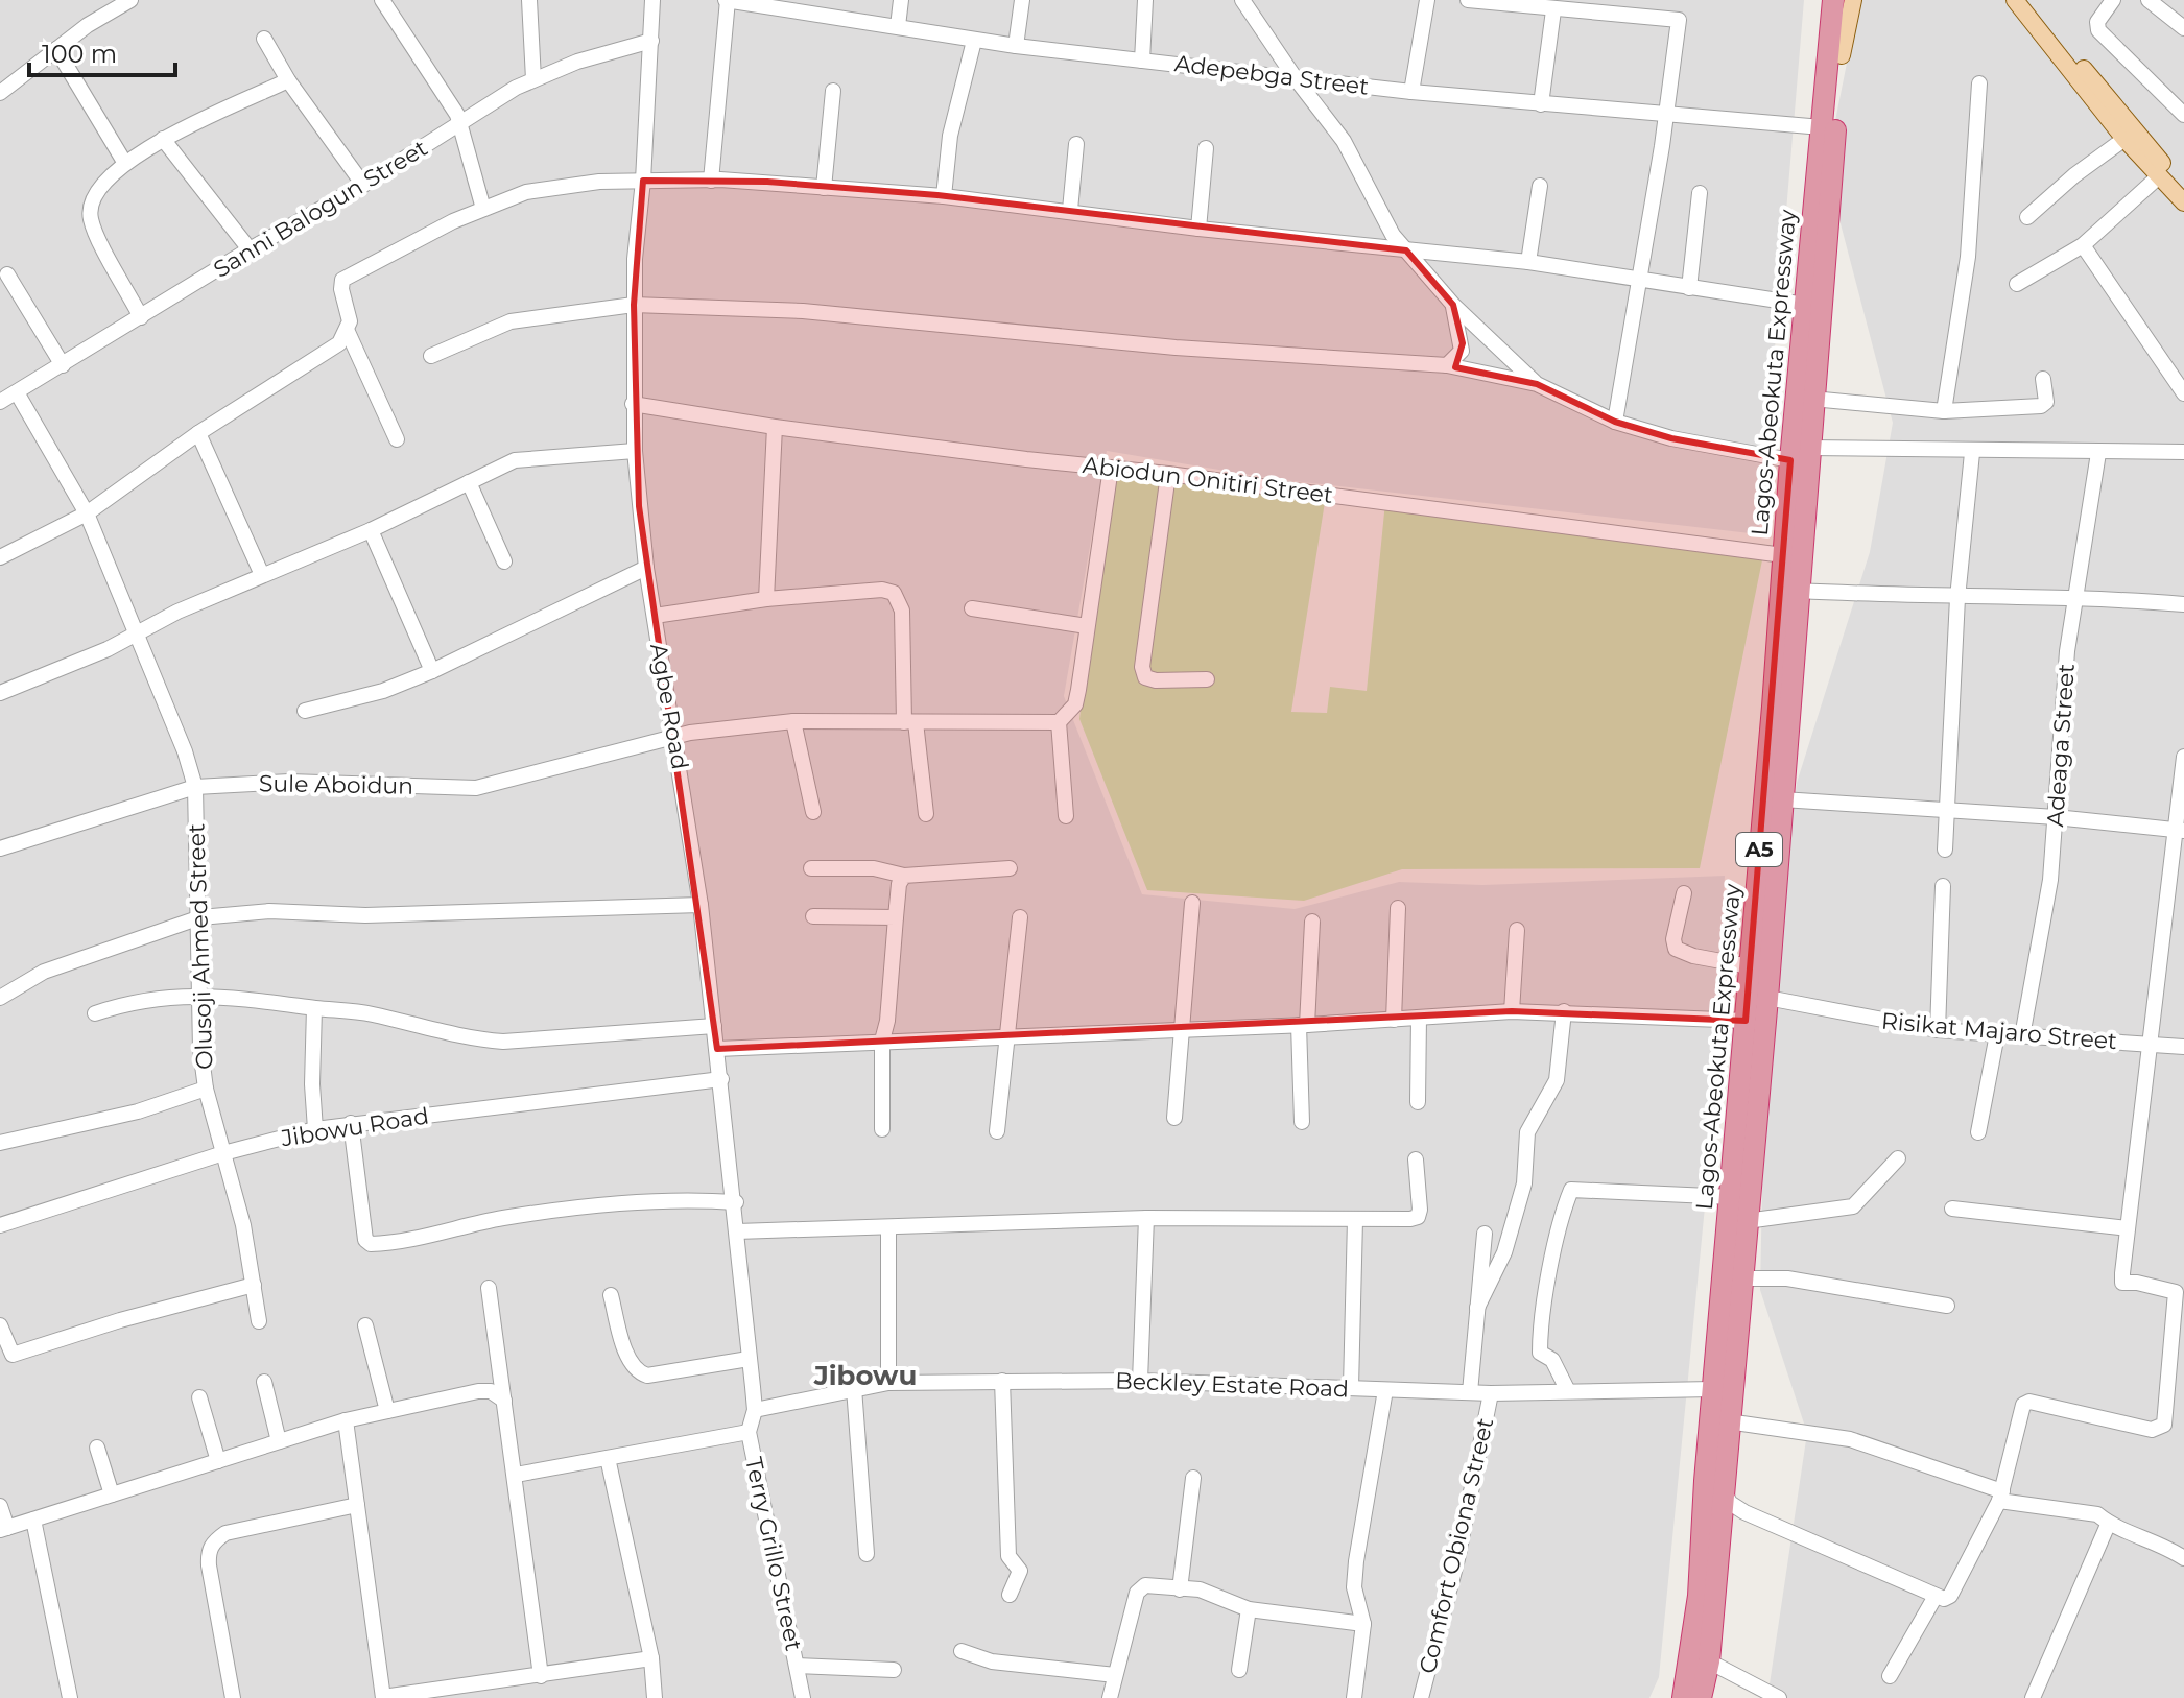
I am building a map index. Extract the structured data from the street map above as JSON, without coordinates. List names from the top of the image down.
{
  "streets": {
    "highway": ["Lagos-Abeokuta Expressway", "A5"],
    "street": [
      "Adepebga Street",
      "Sanni Balogun Street",
      "Abiodun Onitiri Street",
      "Agbe Road",
      "Adeaga Street",
      "Sule Aboidun",
      "Olusoji Ahmed Street",
      "Risikat Majaro Street",
      "Jibowu Road",
      "Beckley Estate Road",
      "Comfort Obiona Street",
      "Terry Grillo Street"
    ]
  },
  "crossings": [
    ["Adepebga Street", "Lagos-Abeokuta Expressway"],
    ["Sanni Balogun Street", "Agbe Road"],
    ["Sanni Balogun Street", "Olusoji Ahmed Street"],
    ["Lagos-Abeokuta Expressway", "Abiodun Onitiri Street"],
    ["Lagos-Abeokuta Expressway", "Risikat Majaro Street"],
    ["Lagos-Abeokuta Expressway", "Beckley Estate Road"],
    ["Abiodun Onitiri Street", "Agbe Road"],
    ["Agbe Road", "Sule Aboidun"],
    ["Agbe Road", "Jibowu Road"],
    ["Agbe Road", "Beckley Estate Road"],
    ["Agbe Road", "Terry Grillo Street"],
    ["Adeaga Street", "Risikat Majaro Street"],
    ["Sule Aboidun", "Olusoji Ahmed Street"],
    ["Olusoji Ahmed Street", "Jibowu Road"],
    ["Beckley Estate Road", "Comfort Obiona Street"],
    ["Beckley Estate Road", "Terry Grillo Street"]
  ],
  "districts": ["Jibowu"],
  "scale_bar": "100 m"
}
